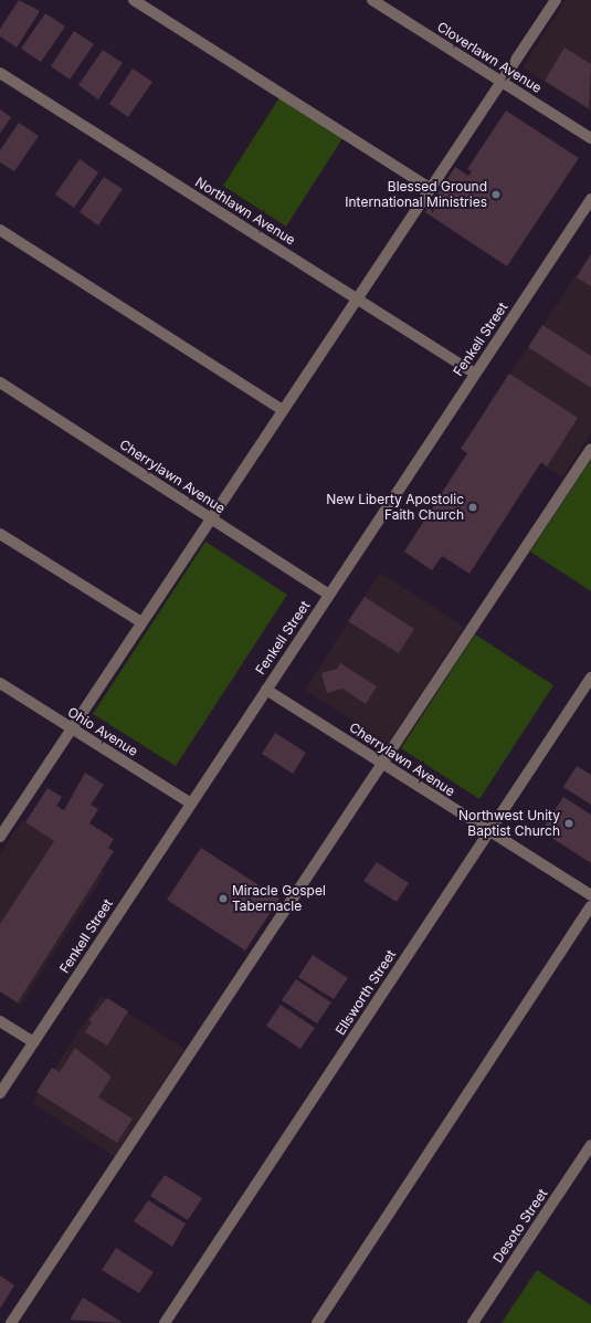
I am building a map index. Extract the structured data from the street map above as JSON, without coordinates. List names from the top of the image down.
{
  "streets": {
    "street": [
      "Cloverlawn Avenue",
      "Northlawn Avenue",
      "Fenkell Street",
      "Cherrylawn Avenue",
      "Ohio Avenue",
      "Ellsworth Street",
      "Desoto Street"
    ]
  },
  "crossings": [
    ["Northlawn Avenue", "Fenkell Street"],
    ["Fenkell Street", "Cherrylawn Avenue"],
    ["Fenkell Street", "Ohio Avenue"],
    ["Cherrylawn Avenue", "Ellsworth Street"]
  ],
  "places": [
    "Blessed Ground International Ministries",
    "New Liberty Apostolic Faith Church",
    "Northwest Unity Baptist Church",
    "Miracle Gospel Tabernacle"
  ]
}
